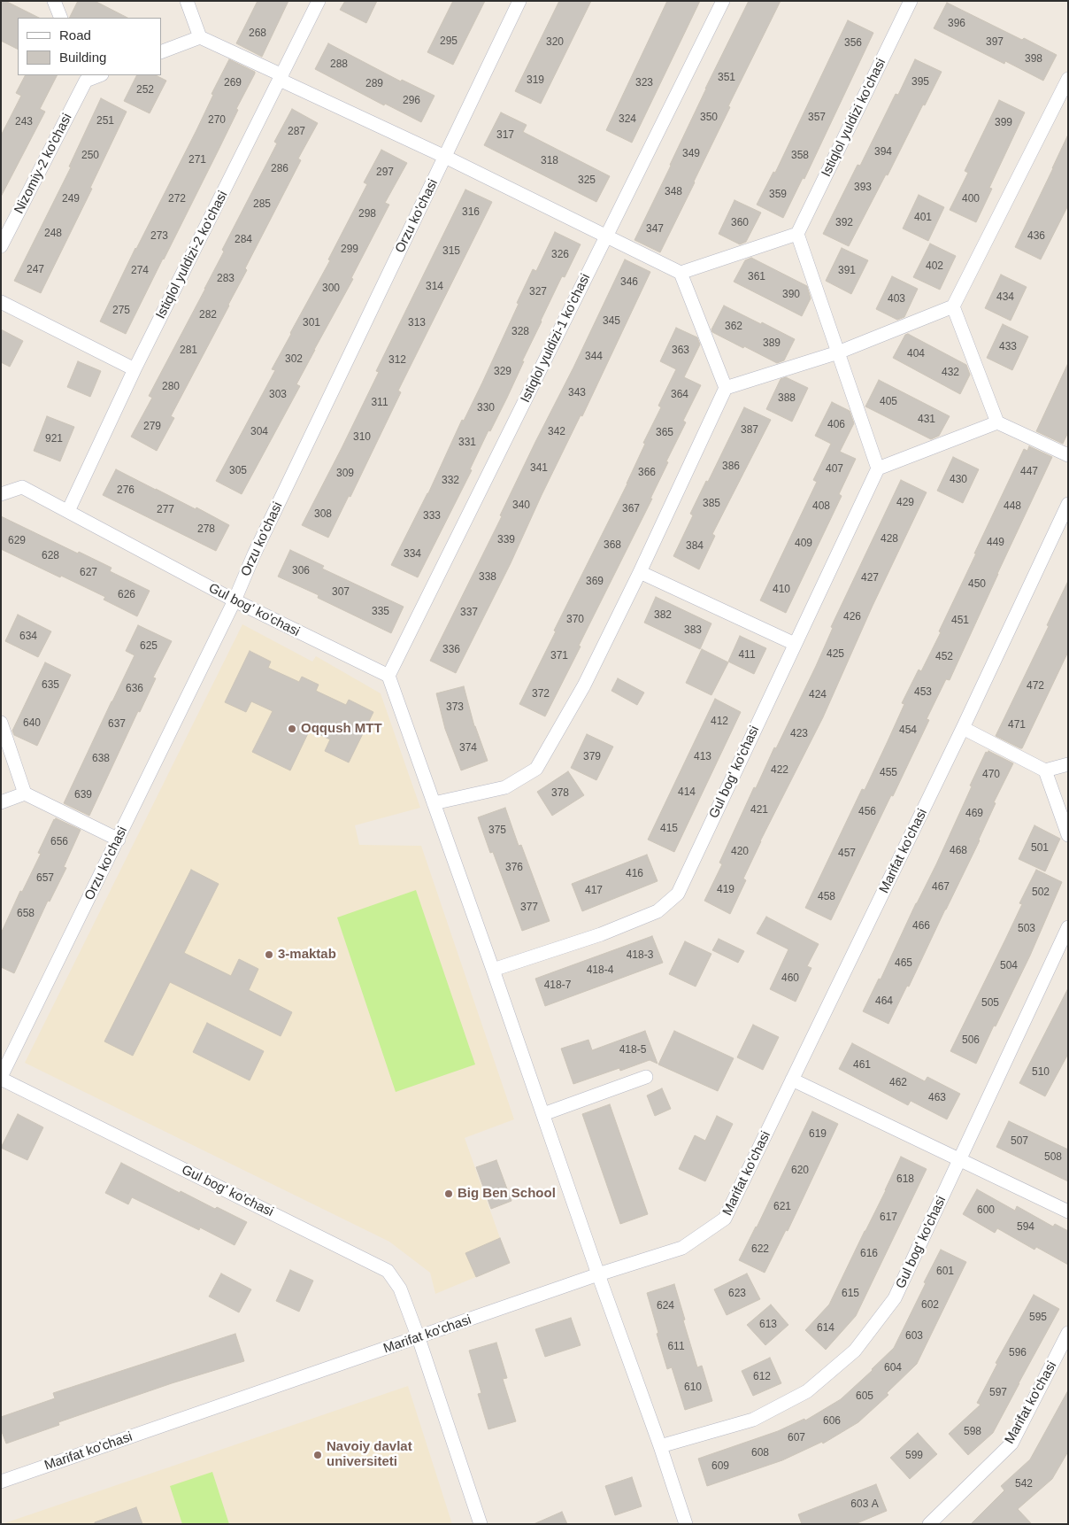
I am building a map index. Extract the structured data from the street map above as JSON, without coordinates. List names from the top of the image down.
{
  "streets": {
    "street": [
      "Istiqlol yuldizi ko'chasi",
      "Nizomiy-2 ko'chasi",
      "Orzu ko'chasi",
      "Istiqlol yuldizi-2 ko'chasi",
      "Istiqlol yuldizi-1 ko'chasi",
      "Gul bog' ko'chasi",
      "Marifat ko'chasi"
    ]
  },
  "crossings": [
    ["Orzu ko'chasi", "Gul bog' ko'chasi"],
    ["Istiqlol yuldizi-2 ko'chasi", "Gul bog' ko'chasi"],
    ["Istiqlol yuldizi-1 ko'chasi", "Gul bog' ko'chasi"],
    ["Gul bog' ko'chasi", "Marifat ko'chasi"]
  ],
  "places": [
    "Oqqush MTT",
    "3-maktab",
    "Big Ben School",
    "Navoiy davlat universiteti"
  ],
  "house_numbers": [
    "396",
    "268",
    "295",
    "320",
    "397",
    "356",
    "398",
    "288",
    "351",
    "319",
    "395",
    "269",
    "323",
    "289",
    "252",
    "296",
    "350",
    "357",
    "324",
    "270",
    "251",
    "243",
    "399",
    "287",
    "317",
    "394",
    "349",
    "250",
    "358",
    "271",
    "318",
    "286",
    "297",
    "325",
    "393",
    "348",
    "359",
    "249",
    "272",
    "400",
    "285",
    "316",
    "298",
    "401",
    "360",
    "392",
    "347",
    "248",
    "273",
    "436",
    "284",
    "299",
    "315",
    "326",
    "402",
    "247",
    "274",
    "391",
    "361",
    "283",
    "346",
    "314",
    "300",
    "327",
    "390",
    "434",
    "403",
    "275",
    "282",
    "345",
    "301",
    "313",
    "362",
    "328",
    "389",
    "433",
    "281",
    "363",
    "404",
    "344",
    "302",
    "312",
    "329",
    "432",
    "280",
    "343",
    "303",
    "364",
    "388",
    "405",
    "311",
    "330",
    "431",
    "406",
    "279",
    "387",
    "304",
    "342",
    "365",
    "310",
    "921",
    "331",
    "386",
    "341",
    "407",
    "305",
    "447",
    "366",
    "309",
    "430",
    "332",
    "276",
    "429",
    "385",
    "340",
    "408",
    "448",
    "367",
    "277",
    "308",
    "333",
    "278",
    "428",
    "339",
    "629",
    "449",
    "409",
    "368",
    "384",
    "334",
    "628",
    "306",
    "627",
    "338",
    "427",
    "369",
    "450",
    "410",
    "307",
    "626",
    "335",
    "337",
    "382",
    "426",
    "370",
    "451",
    "383",
    "634",
    "625",
    "336",
    "425",
    "411",
    "371",
    "452",
    "635",
    "472",
    "636",
    "453",
    "372",
    "424",
    "373",
    "412",
    "640",
    "637",
    "471",
    "454",
    "423",
    "374",
    "379",
    "413",
    "638",
    "422",
    "455",
    "470",
    "414",
    "378",
    "639",
    "421",
    "456",
    "469",
    "415",
    "375",
    "656",
    "501",
    "468",
    "420",
    "457",
    "376",
    "416",
    "657",
    "467",
    "419",
    "417",
    "502",
    "458",
    "377",
    "658",
    "466",
    "503",
    "418-3",
    "465",
    "504",
    "418-4",
    "460",
    "418-7",
    "464",
    "505",
    "506",
    "418-5",
    "461",
    "510",
    "462",
    "463",
    "619",
    "507",
    "508",
    "620",
    "618",
    "621",
    "600",
    "617",
    "594",
    "622",
    "616",
    "601",
    "623",
    "615",
    "602",
    "624",
    "595",
    "613",
    "614",
    "603",
    "611",
    "596",
    "604",
    "612",
    "610",
    "597",
    "605",
    "606",
    "598",
    "607",
    "608",
    "599",
    "609",
    "542",
    "603 А"
  ],
  "legend": ["Road", "Building"]
}
